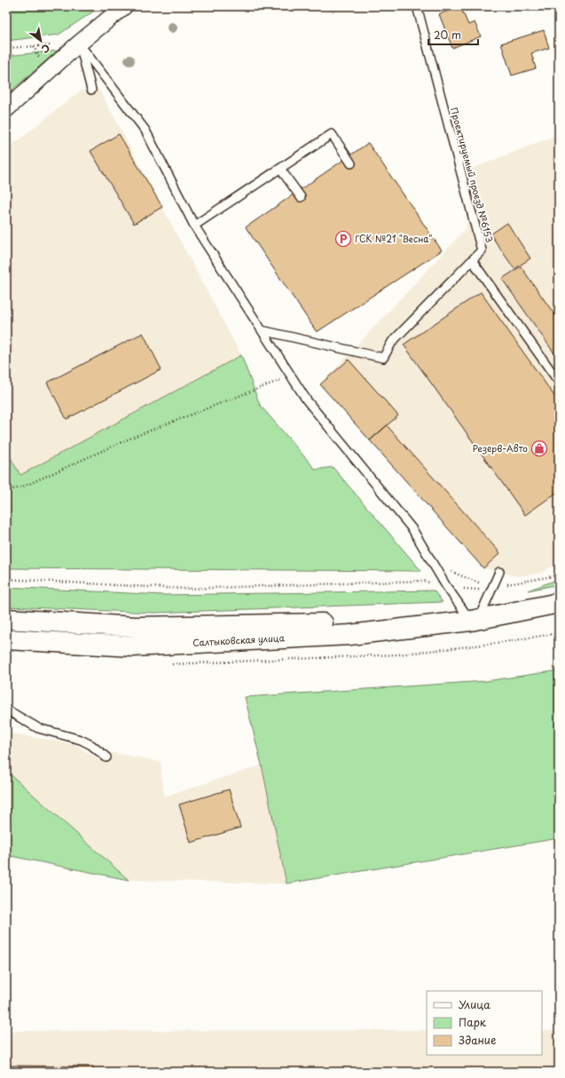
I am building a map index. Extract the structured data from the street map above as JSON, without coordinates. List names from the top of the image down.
{
  "streets": {
    "main road": ["Салтыковская улица"],
    "lane": ["Проектируемый проезд №6153"]
  },
  "places": {
    "parking": ["ГСК №21 \"Весна\""],
    "shop": ["Резерв-Авто"]
  },
  "legend": ["Улица", "Парк", "Здание"],
  "scale_bar": "20 m",
  "north": "bottom right"
}
